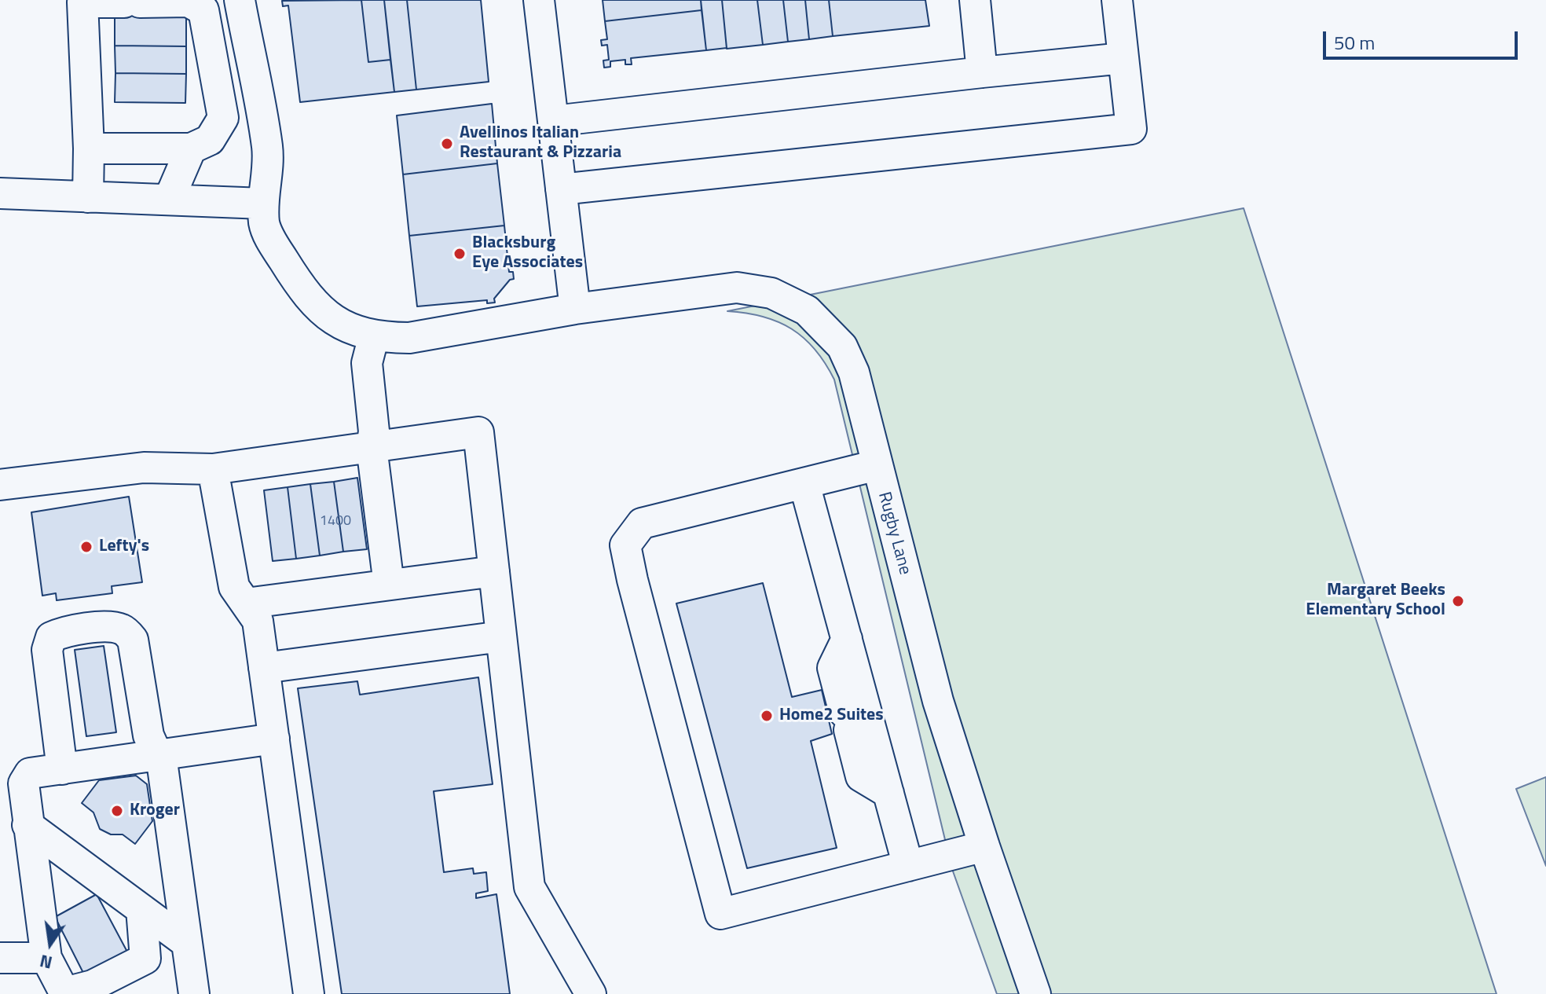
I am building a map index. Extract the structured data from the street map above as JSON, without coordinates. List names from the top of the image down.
{
  "streets": {
    "street": ["Rugby Lane"]
  },
  "places": [
    "Avellinos Italian Restaurant & Pizzaria",
    "Blacksburg Eye Associates",
    "Lefty's",
    "Margaret Beeks Elementary School",
    "Home2 Suites",
    "Kroger"
  ],
  "house_numbers": ["1400"],
  "scale_bar": "50 m",
  "north": "bottom"
}
